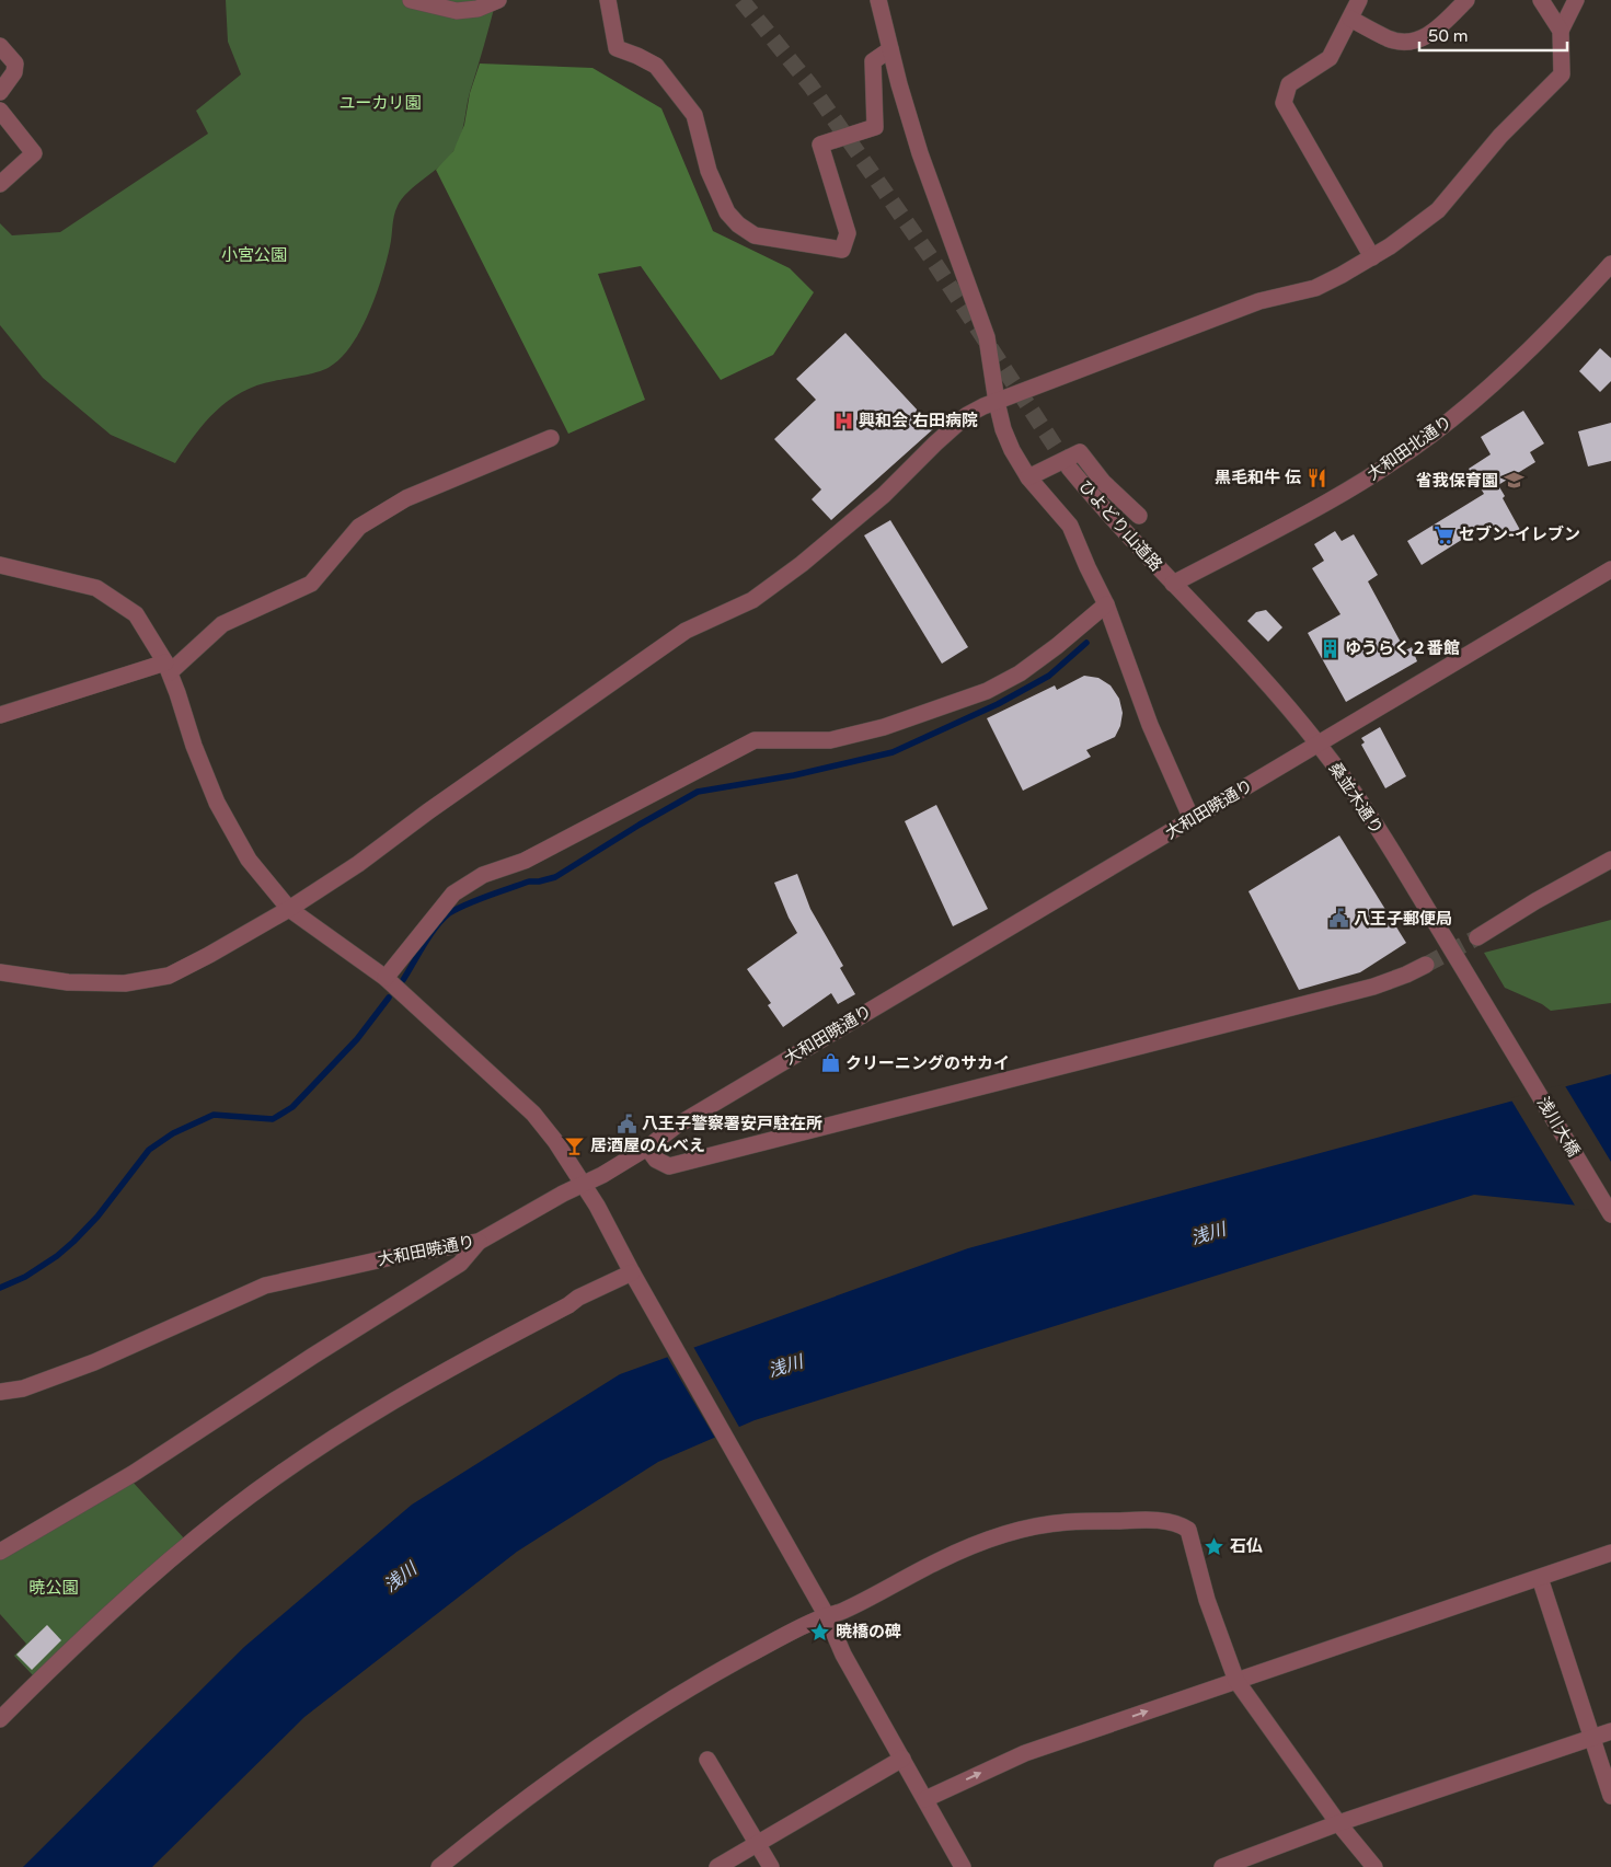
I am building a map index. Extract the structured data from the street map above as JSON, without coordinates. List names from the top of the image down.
{
  "streets": {
    "street": [
      "大和田北通り",
      "ひよどり山道路",
      "桑並木通り",
      "大和田暁通り",
      "浅川大橋"
    ]
  },
  "crossings": [
    ["大和田北通り", "ひよどり山道路"],
    ["大和田北通り", "桑並木通り"],
    ["ひよどり山道路", "桑並木通り"],
    ["桑並木通り", "大和田暁通り"],
    ["桑並木通り", "浅川大橋"]
  ],
  "water": ["浅川"],
  "parks": ["ユーカリ園", "小宮公園", "暁公園"],
  "places": {
    "hospital": ["興和会 右田病院"],
    "restaurant": ["黒毛和牛 伝"],
    "school or university": ["省我保育園"],
    "supermarket": ["セブン-イレブン"],
    "building": ["ゆうらく２番館"],
    "public building": ["八王子郵便局", "八王子警察署安戸駐在所"],
    "shop": ["クリーニングのサカイ"],
    "bar": ["居酒屋のんべえ"],
    "place": ["石仏", "暁橋の碑"]
  },
  "scale_bar": "50 m"
}
